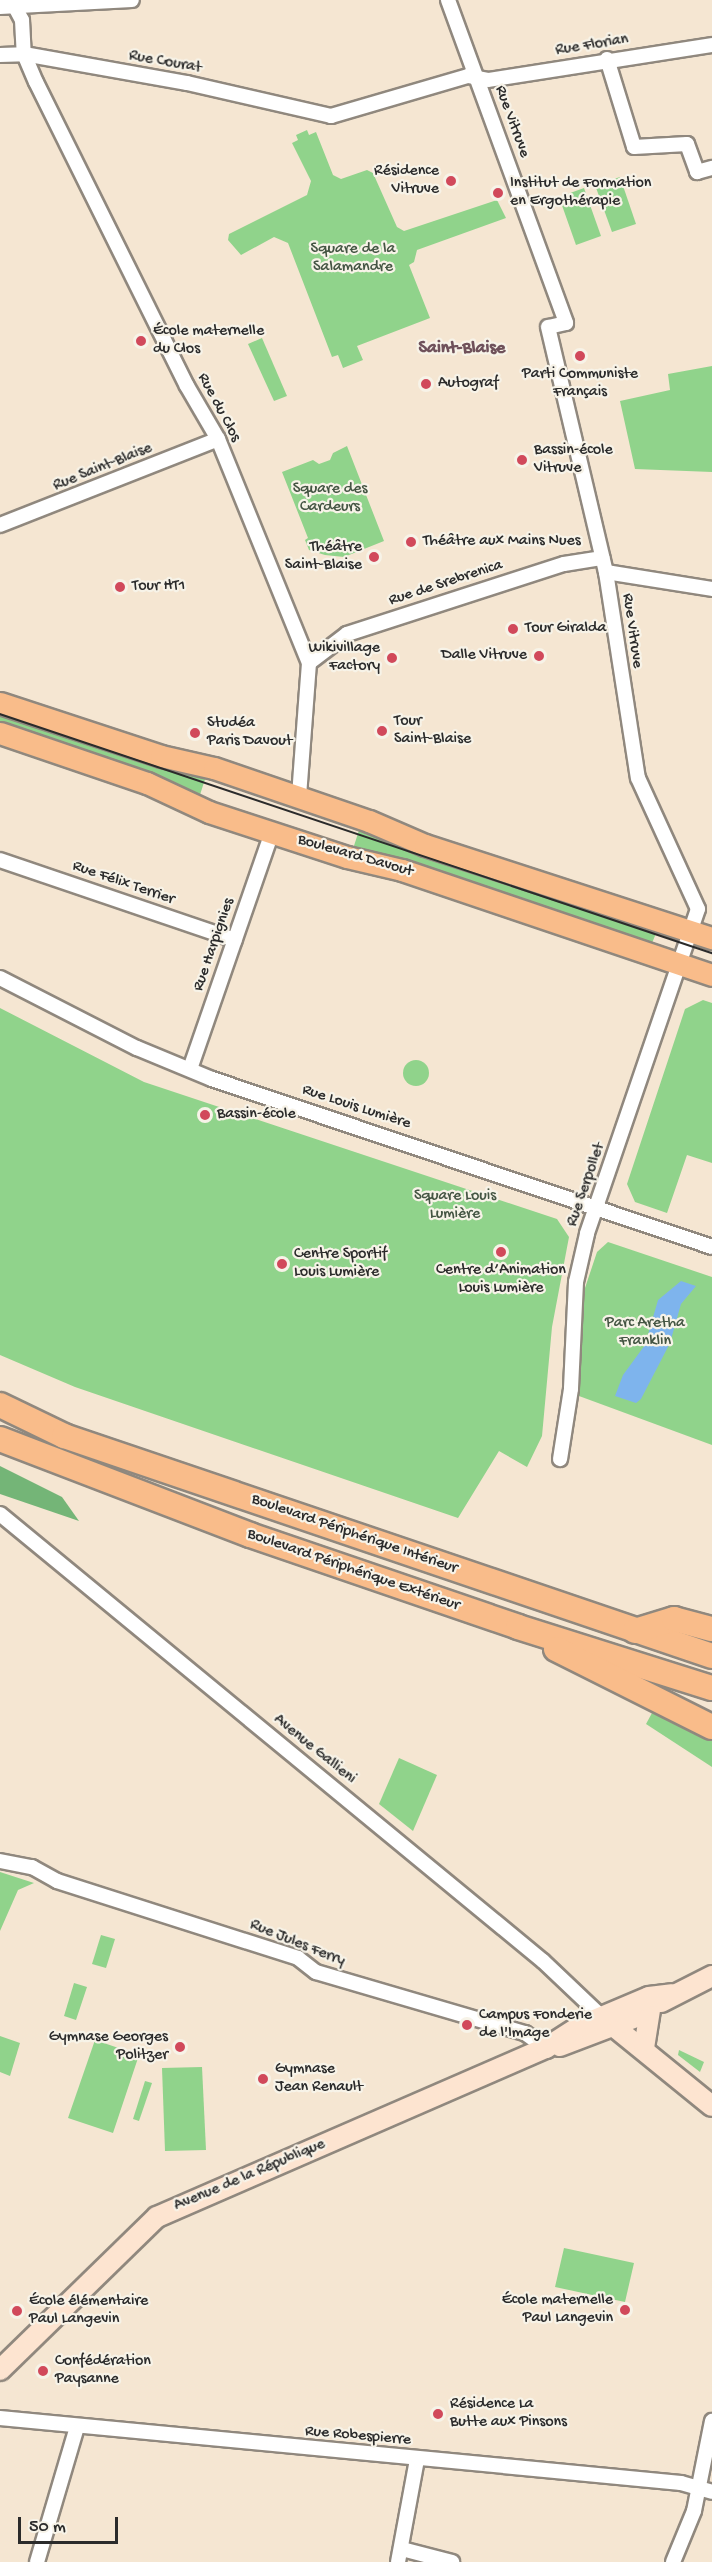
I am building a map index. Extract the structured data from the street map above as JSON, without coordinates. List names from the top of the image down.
{
  "streets": {
    "highway": ["Boulevard Périphérique Intérieur", "Boulevard Périphérique Extérieur"],
    "main road": ["Boulevard Davout", "Avenue de la République"],
    "street": [
      "Rue Florian",
      "Rue Courat",
      "Rue Vitruve",
      "Rue du Clos",
      "Rue Saint-Blaise",
      "Rue de Srebrenica",
      "Rue Félix Terrier",
      "Rue Harpignies",
      "Rue Louis Lumière",
      "Rue Serpollet",
      "Avenue Gallieni",
      "Rue Jules Ferry",
      "Rue Robespierre"
    ]
  },
  "crossings": [
    ["Rue Florian", "Rue Courat"],
    ["Rue Florian", "Rue Vitruve"],
    ["Rue Courat", "Rue Vitruve"],
    ["Rue Courat", "Rue du Clos"],
    ["Rue Vitruve", "Rue de Srebrenica"],
    ["Rue Vitruve", "Boulevard Davout"],
    ["Rue Vitruve", "Rue Serpollet"],
    ["Rue du Clos", "Rue Saint-Blaise"],
    ["Rue du Clos", "Rue de Srebrenica"],
    ["Rue du Clos", "Boulevard Davout"],
    ["Boulevard Davout", "Rue Harpignies"],
    ["Boulevard Davout", "Rue Serpollet"],
    ["Rue Félix Terrier", "Rue Harpignies"],
    ["Rue Harpignies", "Rue Louis Lumière"],
    ["Rue Louis Lumière", "Rue Serpollet"],
    ["Avenue Gallieni", "Avenue de la République"],
    ["Rue Jules Ferry", "Avenue de la République"]
  ],
  "districts": ["Saint-Blaise"],
  "parks": [
    "Square de la Salamandre",
    "Square des Cardeurs",
    "Square Louis Lumière",
    "Parc Aretha Franklin"
  ],
  "places": [
    "Résidence Vitruve",
    "Institut de Formation en Ergothérapie",
    "École maternelle du Clos",
    "Parti Communiste Français",
    "Autograf",
    "Bassin-école Vitruve",
    "Théâtre aux Mains Nues",
    "Théâtre Saint-Blaise",
    "Tour HT1",
    "Tour Giralda",
    "Dalle Vitruve",
    "Wikivillage Factory",
    "Tour Saint-Blaise",
    "Studéa Paris Davout",
    "Bassin-école",
    "Centre d’Animation Louis Lumière",
    "Centre Sportif Louis Lumière",
    "Campus Fonderie de l'Image",
    "Gymnase Georges Politzer",
    "Gymnase Jean Renault",
    "École maternelle Paul Langevin",
    "École élémentaire Paul Langevin",
    "Confédération Paysanne",
    "Résidence La Butte aux Pinsons"
  ],
  "scale_bar": "50 m"
}
